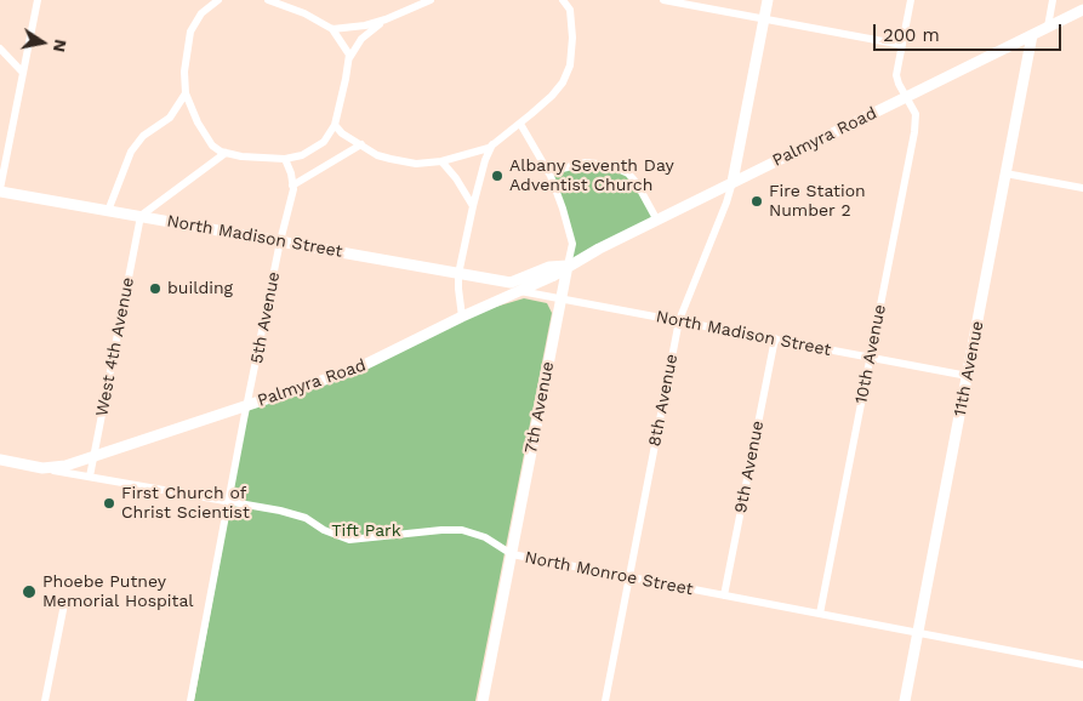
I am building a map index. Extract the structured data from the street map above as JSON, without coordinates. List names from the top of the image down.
{
  "streets": {
    "main road": [
      "Palmyra Road",
      "North Madison Street",
      "11th Avenue",
      "8th Avenue",
      "7th Avenue",
      "North Monroe Street"
    ],
    "street": [
      "5th Avenue",
      "West 4th Avenue",
      "10th Avenue",
      "9th Avenue"
    ]
  },
  "crossings": [
    ["Palmyra Road", "North Madison Street"],
    ["Palmyra Road", "5th Avenue"],
    ["Palmyra Road", "West 4th Avenue"],
    ["Palmyra Road", "10th Avenue"],
    ["Palmyra Road", "11th Avenue"],
    ["Palmyra Road", "8th Avenue"],
    ["Palmyra Road", "7th Avenue"],
    ["Palmyra Road", "North Monroe Street"],
    ["North Madison Street", "5th Avenue"],
    ["North Madison Street", "West 4th Avenue"],
    ["North Madison Street", "10th Avenue"],
    ["North Madison Street", "11th Avenue"],
    ["North Madison Street", "8th Avenue"],
    ["North Madison Street", "7th Avenue"],
    ["North Madison Street", "9th Avenue"],
    ["5th Avenue", "North Monroe Street"],
    ["West 4th Avenue", "North Monroe Street"],
    ["10th Avenue", "North Monroe Street"],
    ["11th Avenue", "North Monroe Street"],
    ["8th Avenue", "North Monroe Street"],
    ["7th Avenue", "North Monroe Street"],
    ["9th Avenue", "North Monroe Street"]
  ],
  "parks": ["Tift Park"],
  "places": [
    "Albany Seventh Day Adventist Church",
    "Fire Station Number 2",
    "building",
    "First Church of Christ Scientist",
    "Phoebe Putney Memorial Hospital"
  ],
  "scale_bar": "200 m",
  "north": "right"
}
